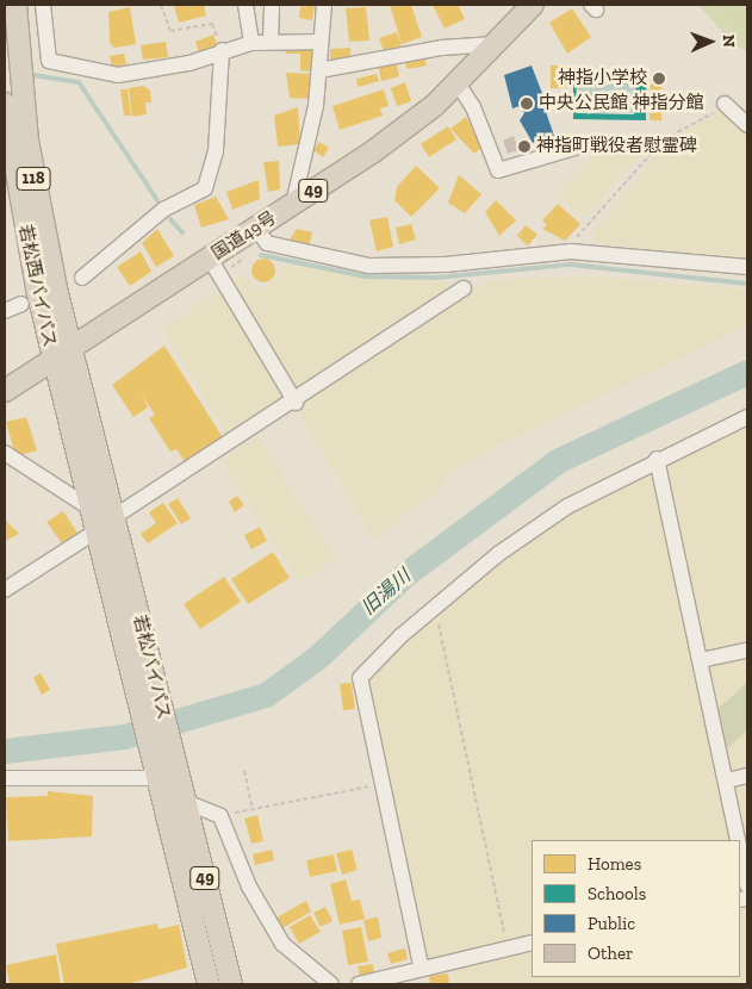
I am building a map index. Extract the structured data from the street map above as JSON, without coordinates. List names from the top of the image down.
{
  "streets": {
    "highway": [
      "118",
      "49",
      "国道49号",
      "若松西バイパス",
      "若松バイパス"
    ]
  },
  "crossings": [
    ["国道49号", "若松西バイパス"],
    ["国道49号", "若松バイパス"],
    ["若松西バイパス", "若松バイパス"]
  ],
  "water": ["旧湯川"],
  "places": ["神指小学校", "中央公民館 神指分館", "神指町戦役者慰霊碑"],
  "legend": [
    "Homes",
    "Schools",
    "Public",
    "Other"
  ],
  "north": "right"
}
